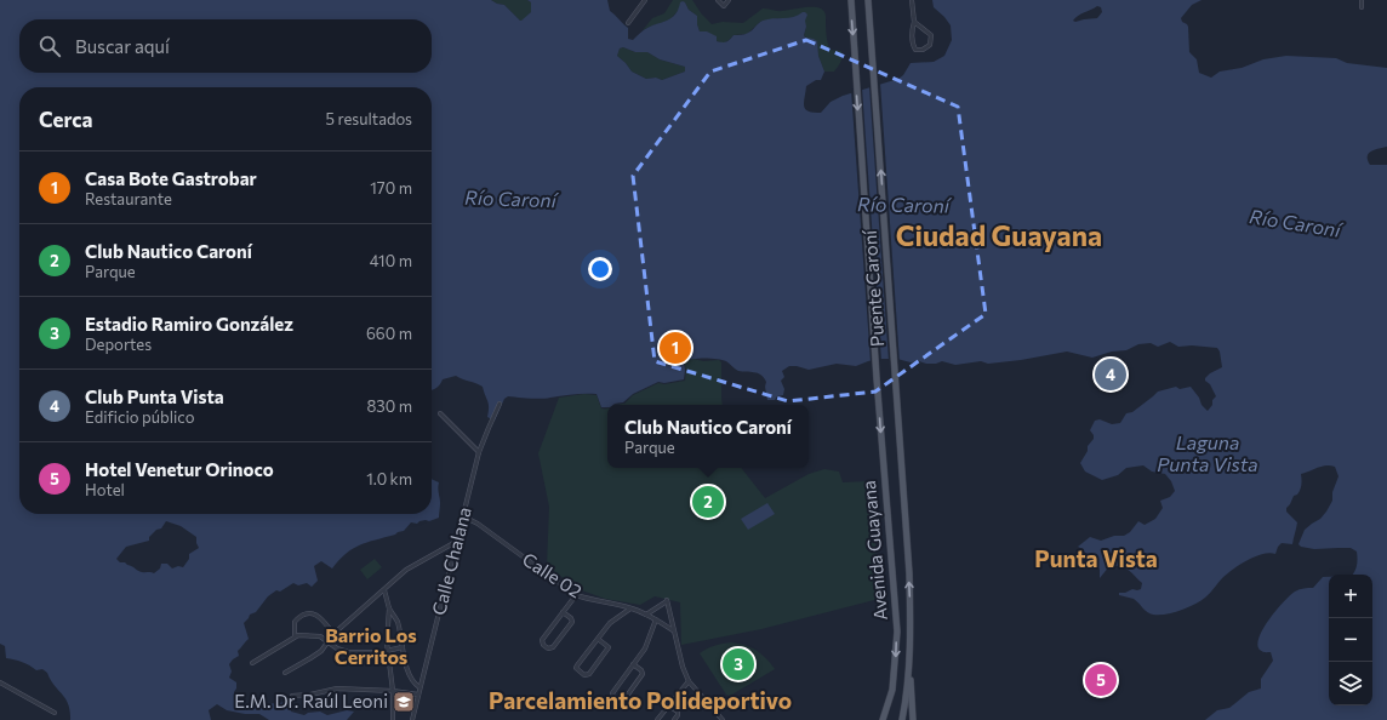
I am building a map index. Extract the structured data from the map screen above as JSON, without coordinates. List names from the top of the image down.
{
  "streets": {
    "main road": ["Puente Caroní", "Avenida Guayana"],
    "street": ["Calle Chalana", "Calle 02"]
  },
  "crossings": [
    ["Puente Caroní", "Avenida Guayana"],
    ["Calle Chalana", "Calle 02"]
  ],
  "districts": [
    "Ciudad Guayana",
    "Punta Vista",
    "Barrio Los Cerritos",
    "Parcelamiento Polideportivo"
  ],
  "water": ["Río Caroní", "Laguna Punta Vista"],
  "places": {
    "school or university": ["E.M. Dr. Raúl Leoni"]
  },
  "page": {
    "search": "Buscar aquí",
    "heading": ["Cerca", "5 resultados"],
    "list": [
      {
        "mark": "1",
        "name": "Casa Bote Gastrobar",
        "note": "Restaurante",
        "value": "170 m"
      },
      {
        "mark": "2",
        "name": "Club Nautico Caroní",
        "note": "Parque",
        "value": "410 m"
      },
      {
        "mark": "3",
        "name": "Estadio Ramiro González",
        "note": "Deportes",
        "value": "660 m"
      },
      {
        "mark": "4",
        "name": "Club Punta Vista",
        "note": "Edificio público",
        "value": "830 m"
      },
      {
        "mark": "5",
        "name": "Hotel Venetur Orinoco",
        "note": "Hotel",
        "value": "1.0 km"
      }
    ],
    "pins": [
      "1",
      "4",
      "2",
      "3",
      "5"
    ],
    "popup": ["Club Nautico Caroní", "Parque"],
    "map_buttons": ["+", "−"]
  }
}
